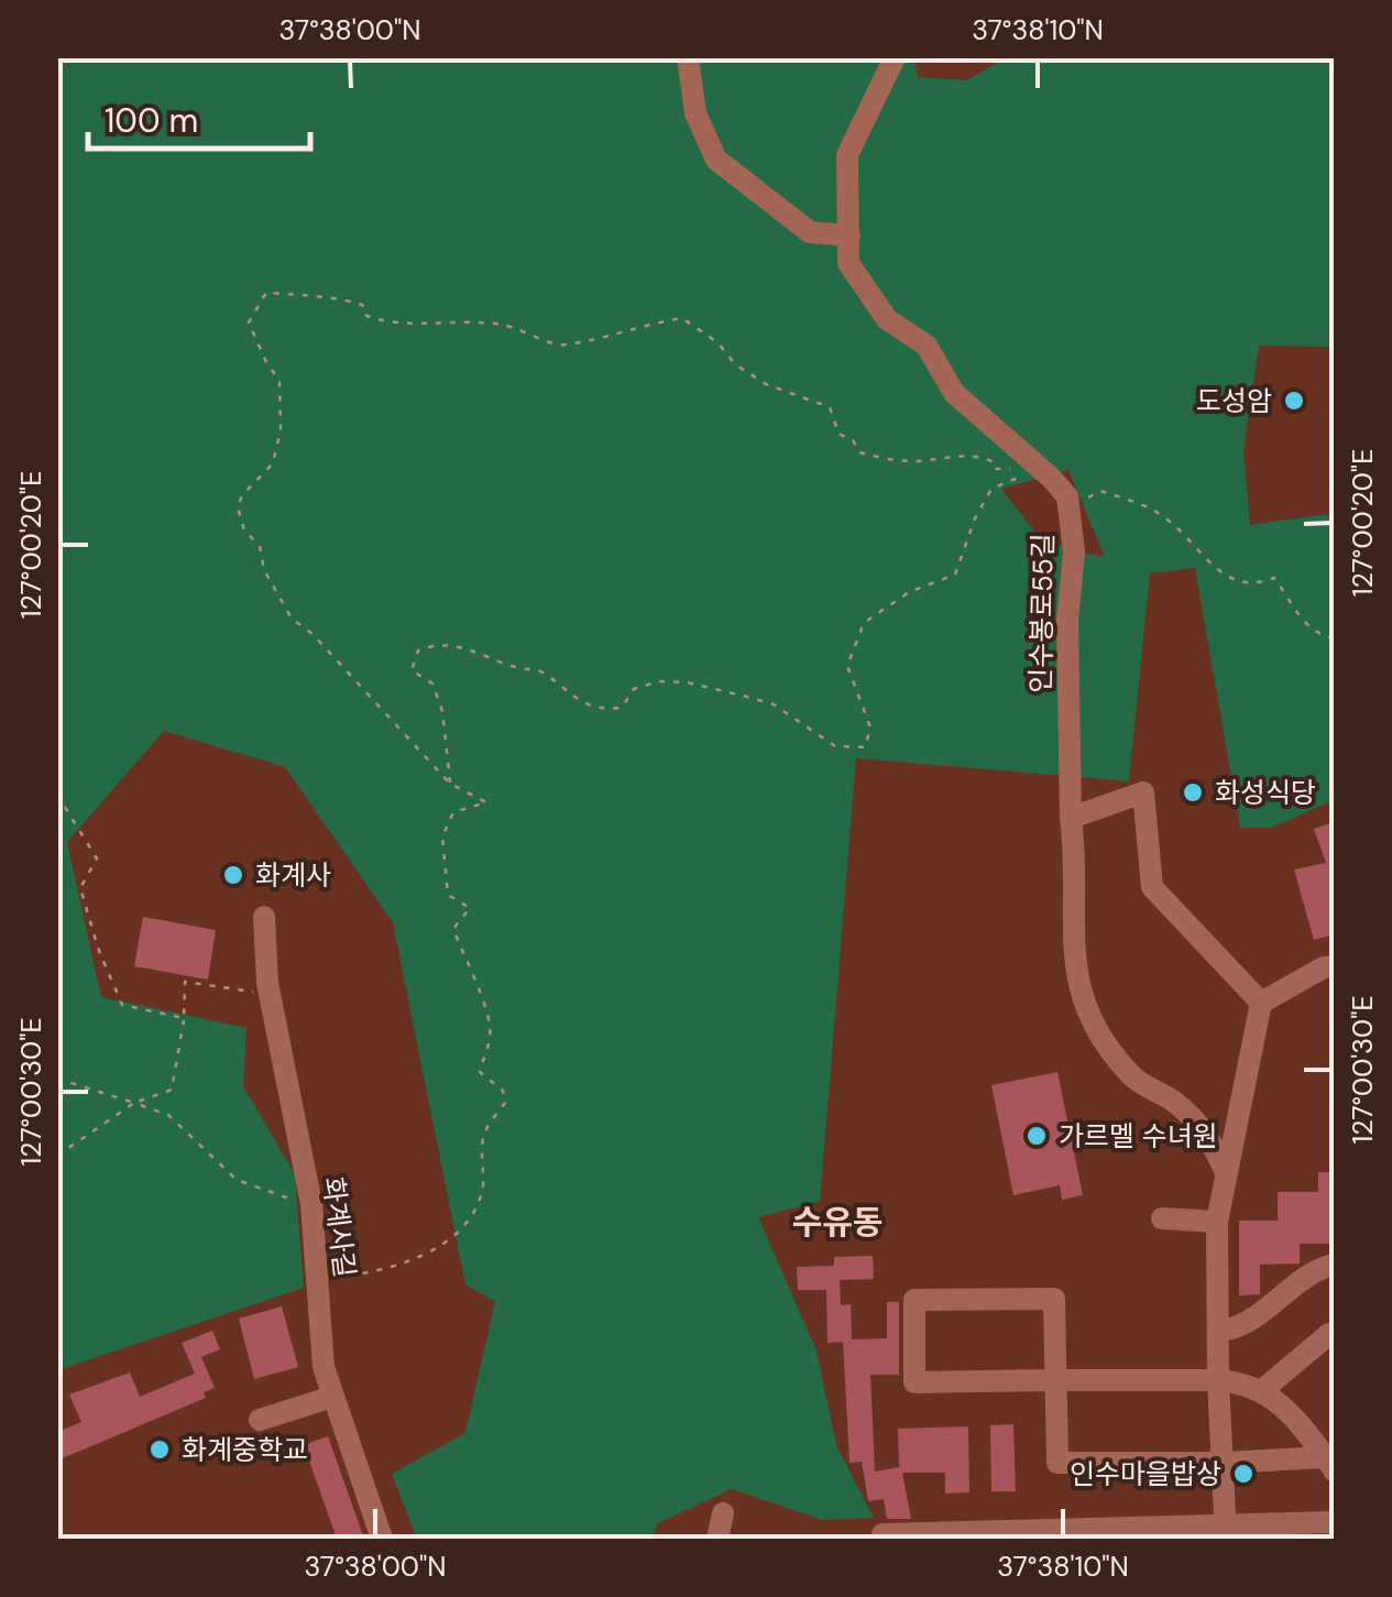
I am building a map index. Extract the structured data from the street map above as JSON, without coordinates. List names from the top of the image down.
{
  "streets": {
    "street": ["인수봉로55길", "화계사길"]
  },
  "districts": ["수유동"],
  "places": [
    "도성암",
    "화성식당",
    "화계사",
    "가르멜 수녀원",
    "화계중학교",
    "인수마을밥상"
  ],
  "scale_bar": "100 m",
  "coordinates": [
    "37°38'00\"N",
    "37°38'10\"N",
    "127°00'20\"E",
    "127°00'30\"E"
  ]
}
